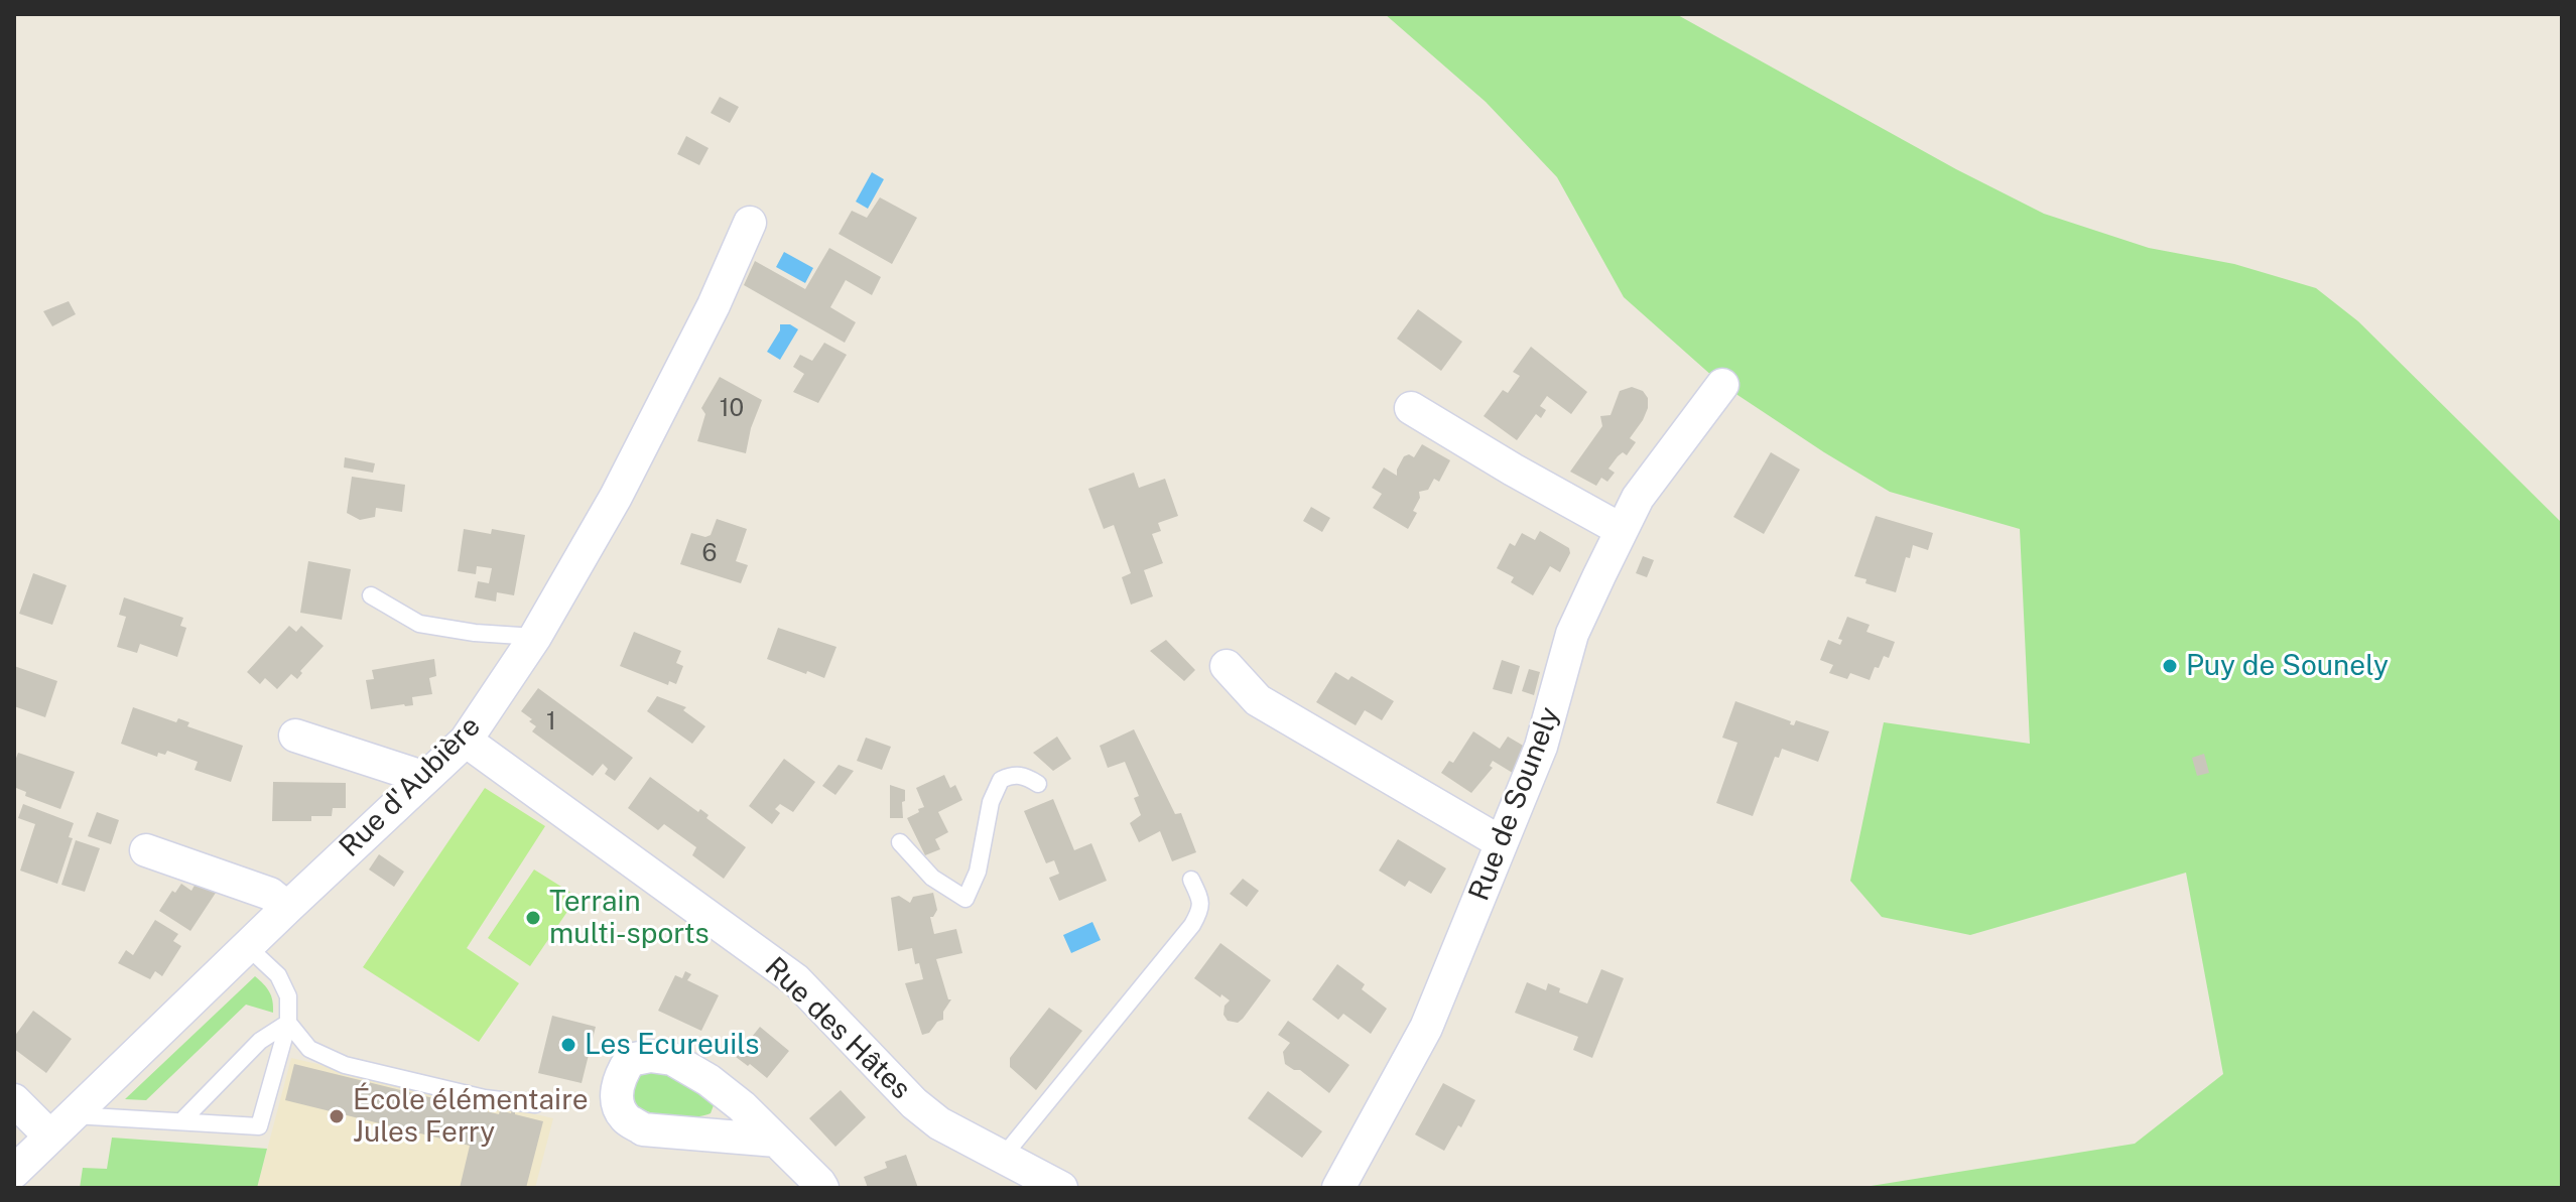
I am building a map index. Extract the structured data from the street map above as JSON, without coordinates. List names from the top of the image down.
{
  "streets": {
    "street": ["Rue d'Aubière", "Rue de Sounely", "Rue des Hâtes"]
  },
  "crossings": [
    ["Rue d'Aubière", "Rue des Hâtes"]
  ],
  "places": [
    "Puy de Sounely",
    "Terrain multi-sports",
    "Les Ecureuils",
    "École élémentaire Jules Ferry"
  ],
  "house_numbers": ["10", "6", "1"]
}
